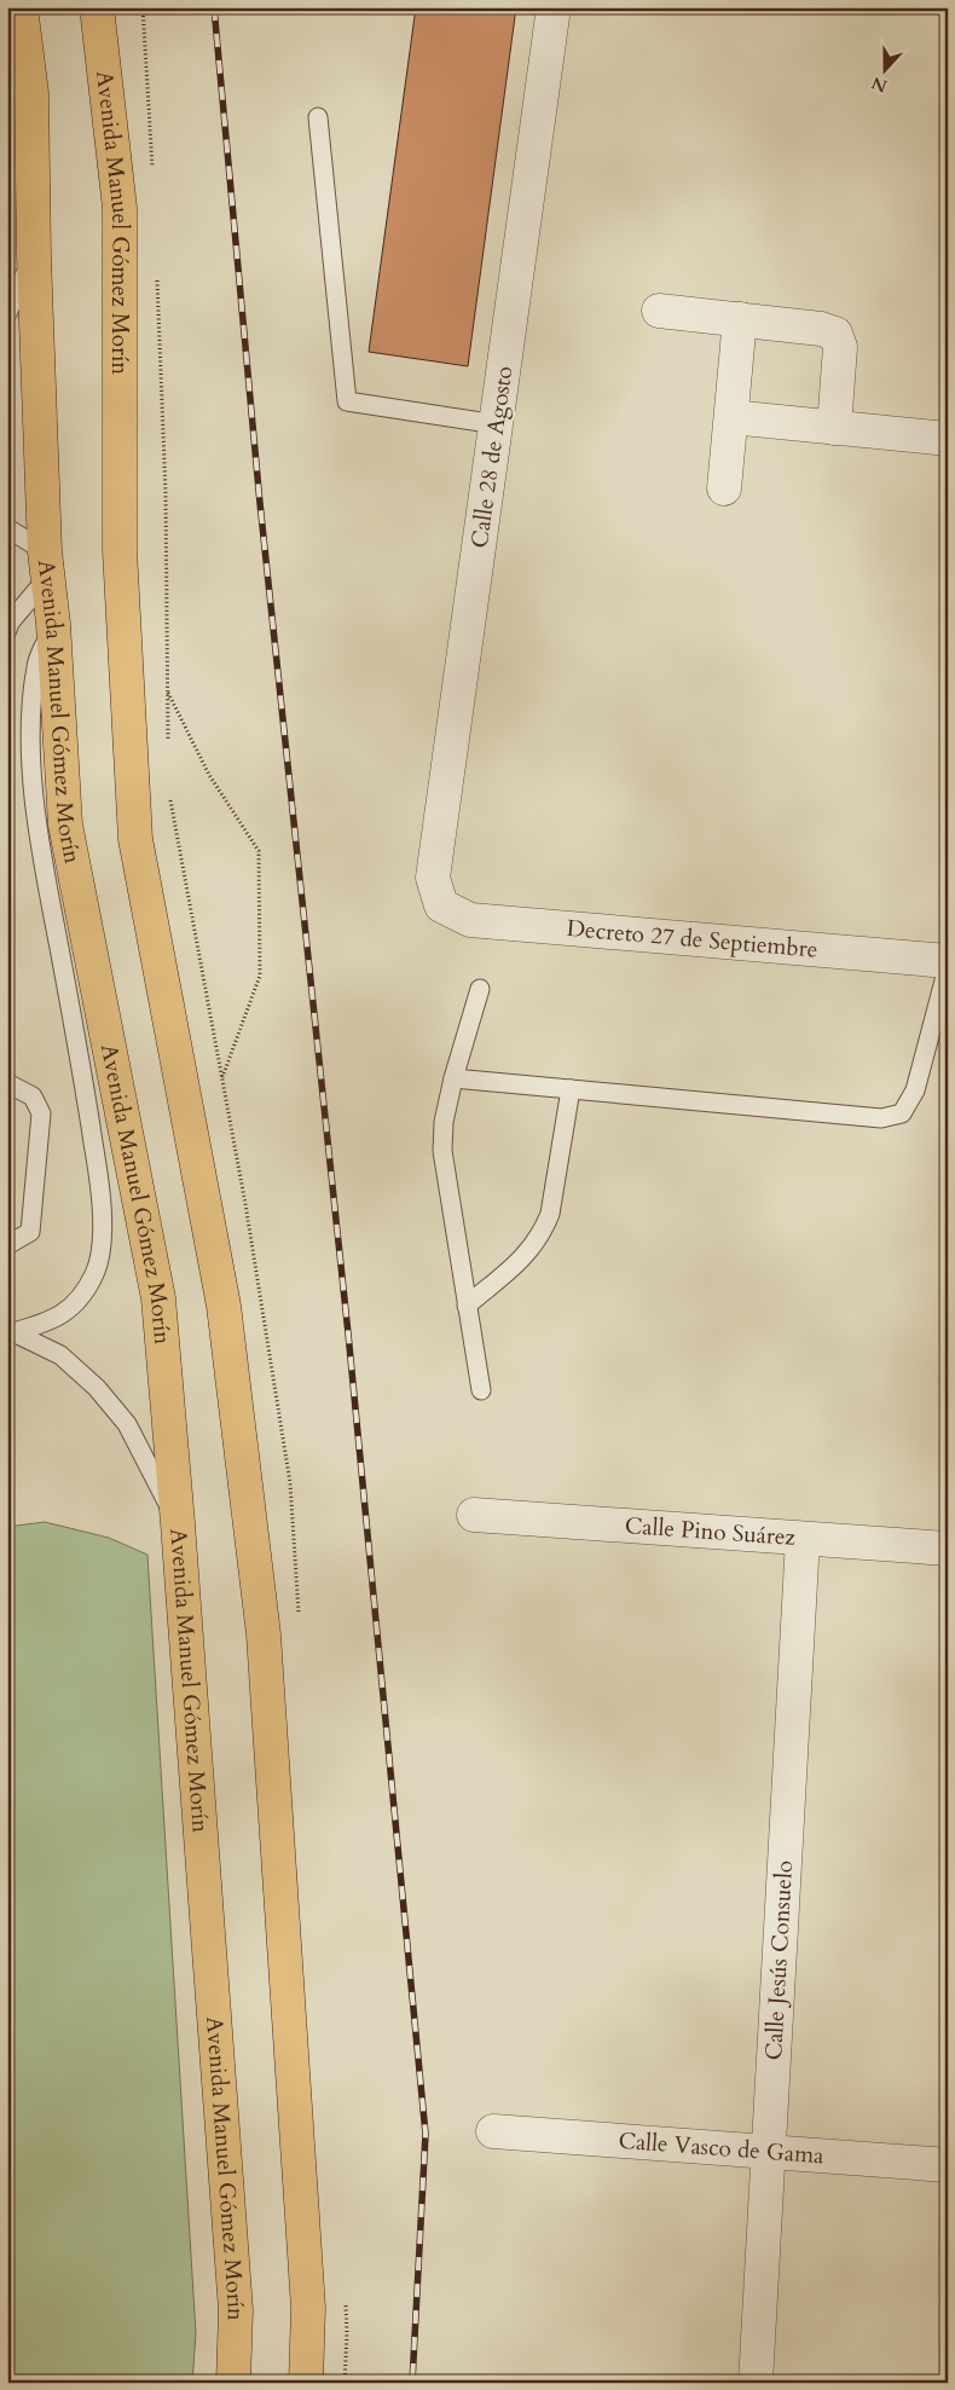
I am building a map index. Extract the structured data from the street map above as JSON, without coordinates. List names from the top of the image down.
{
  "streets": {
    "main road": ["Avenida Manuel Gómez Morín"],
    "street": [
      "Calle 28 de Agosto",
      "Decreto 27 de Septiembre",
      "Calle Pino Suárez",
      "Calle Jesús Consuelo",
      "Calle Vasco de Gama"
    ]
  },
  "crossings": [
    ["Calle 28 de Agosto", "Decreto 27 de Septiembre"],
    ["Calle Pino Suárez", "Calle Jesús Consuelo"],
    ["Calle Jesús Consuelo", "Calle Vasco de Gama"]
  ],
  "north": "bottom"
}
